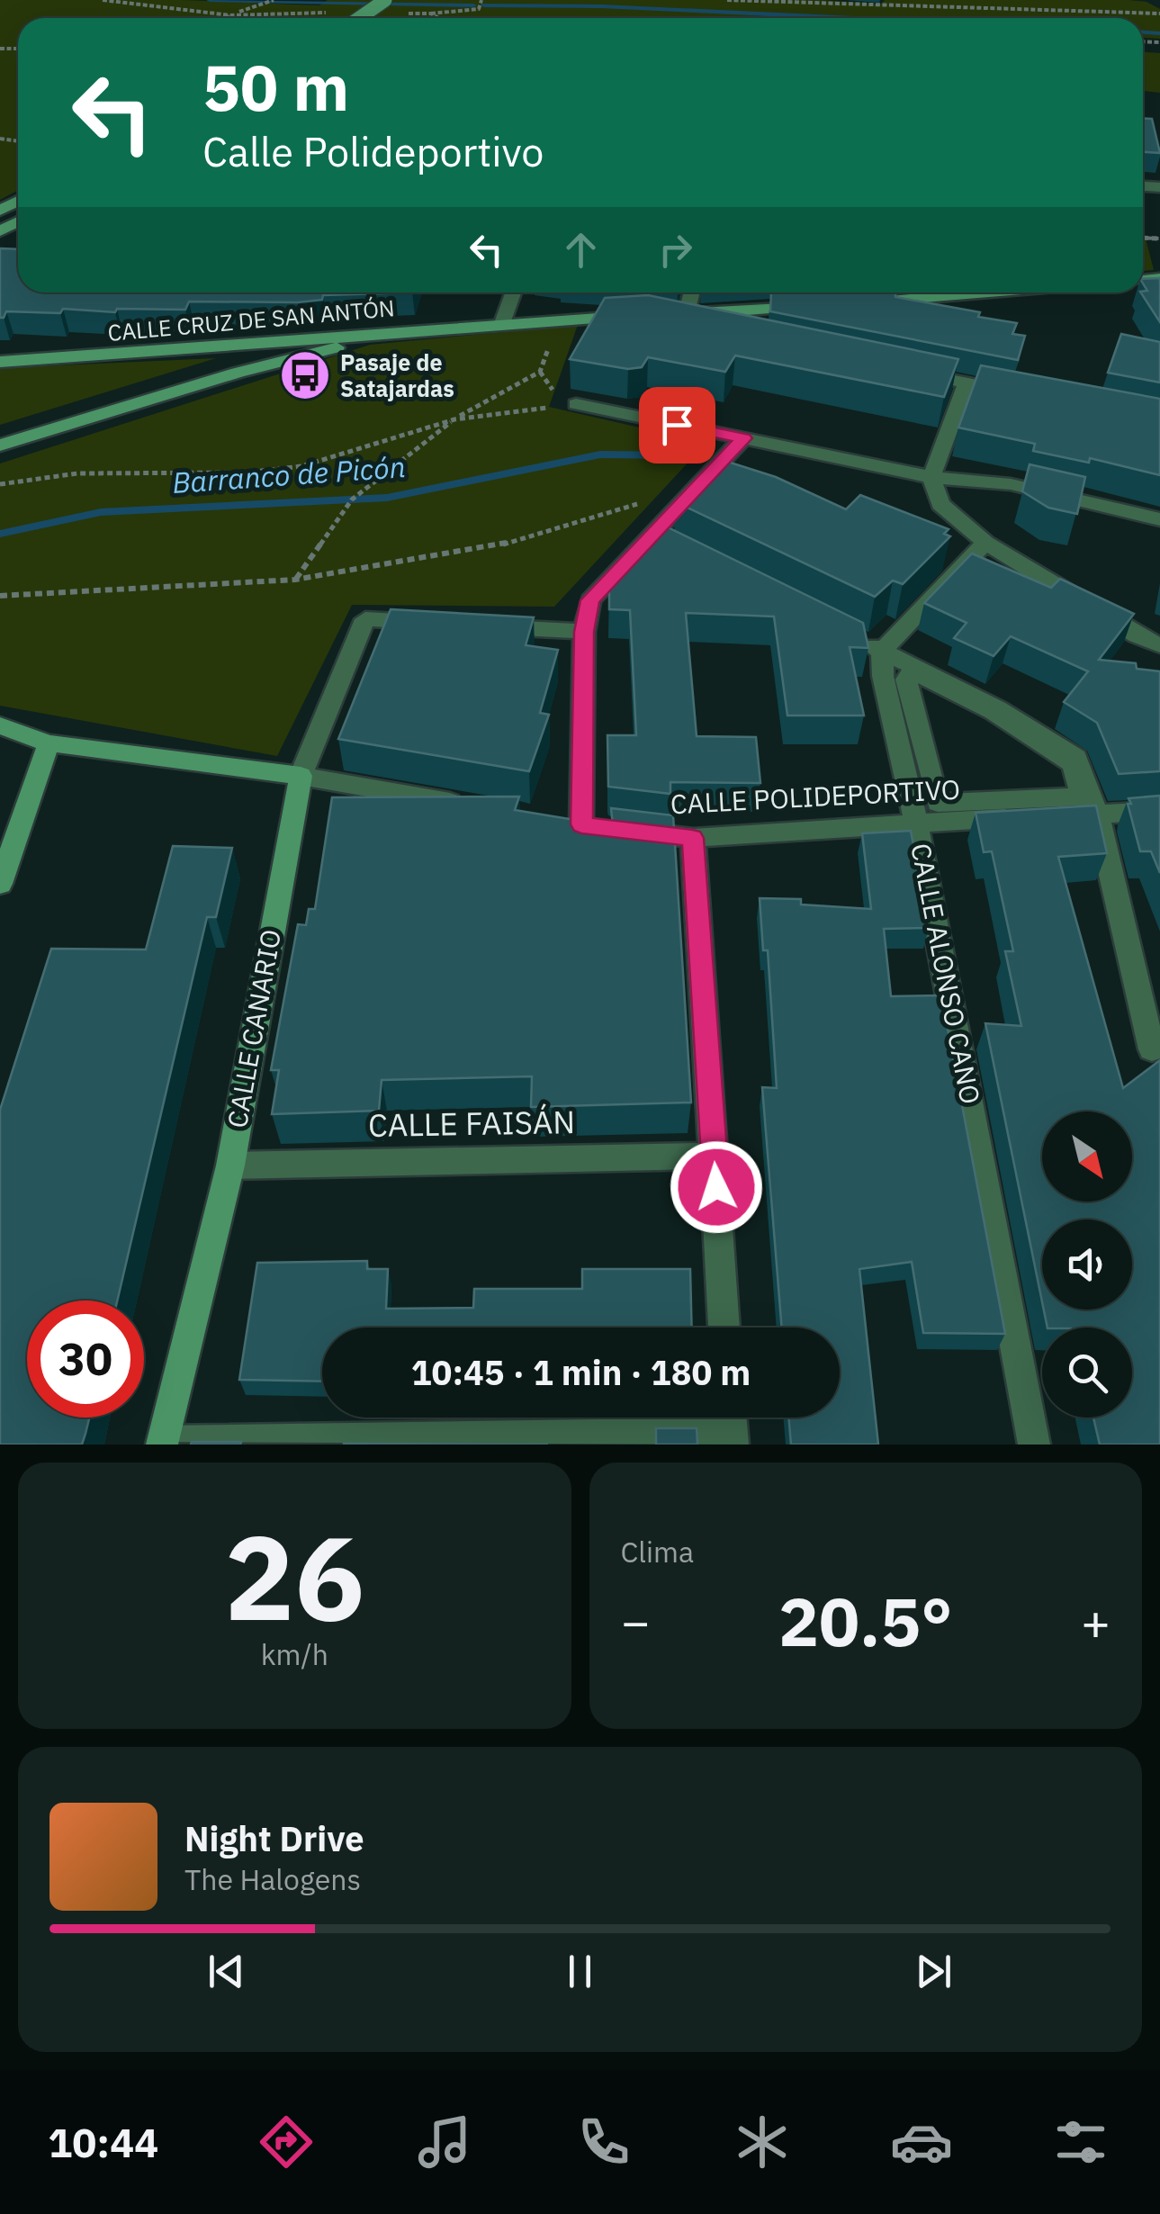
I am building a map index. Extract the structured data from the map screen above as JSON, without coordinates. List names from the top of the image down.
{
  "streets": {
    "street": [
      "CALLE CRUZ DE SAN ANTÓN",
      "CALLE POLIDEPORTIVO",
      "CALLE ALONSO CANO",
      "CALLE CANARIO",
      "CALLE FAISÁN"
    ]
  },
  "crossings": [
    ["CALLE POLIDEPORTIVO", "CALLE ALONSO CANO"],
    ["CALLE CANARIO", "CALLE FAISÁN"]
  ],
  "water": ["Barranco de Picón"],
  "places": {
    "bus stop": ["Pasaje de Satajardas"]
  },
  "north": "bottom right",
  "page": {
    "turn": ["50 m", "Calle Polideportivo"],
    "limit": "30",
    "trip": "10:45 · 1 min · 180 m",
    "tile": [
      ["26", "km/h"],
      "Clima"
    ],
    "heat": ["−", "20.5°", "+"],
    "song": ["Night Drive", "The Halogens"],
    "tabs": "10:44"
  }
}
